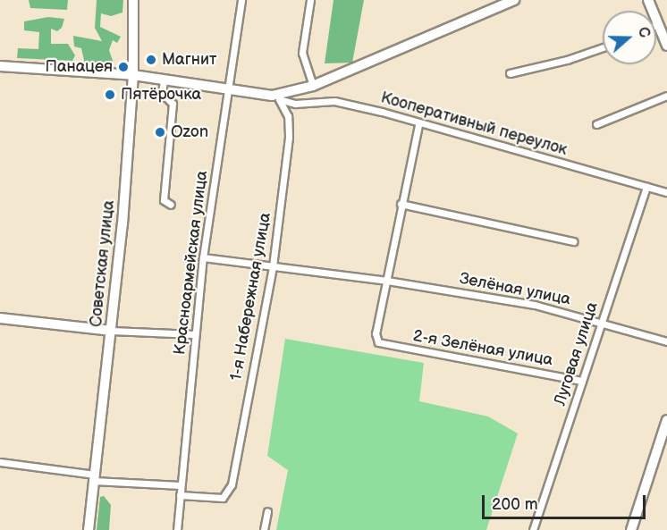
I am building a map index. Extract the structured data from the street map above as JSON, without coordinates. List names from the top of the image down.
{
  "streets": {
    "main road": ["Советская улица"],
    "street": [
      "Кооперативный переулок",
      "Красноармейская улица",
      "Зелёная улица",
      "1-я Набережная улица",
      "2-я Зелёная улица",
      "Луговая улица"
    ]
  },
  "crossings": [
    ["Кооперативный переулок", "1-я Набережная улица"],
    ["Кооперативный переулок", "Луговая улица"],
    ["Красноармейская улица", "Зелёная улица"],
    ["Красноармейская улица", "1-я Набережная улица"],
    ["Зелёная улица", "1-я Набережная улица"],
    ["Зелёная улица", "2-я Зелёная улица"],
    ["Зелёная улица", "Луговая улица"],
    ["2-я Зелёная улица", "Луговая улица"]
  ],
  "places": [
    "Магнит",
    "Панацея",
    "Пятёрочка",
    "Ozon"
  ],
  "scale_bar": "200 m",
  "north": "right"
}
